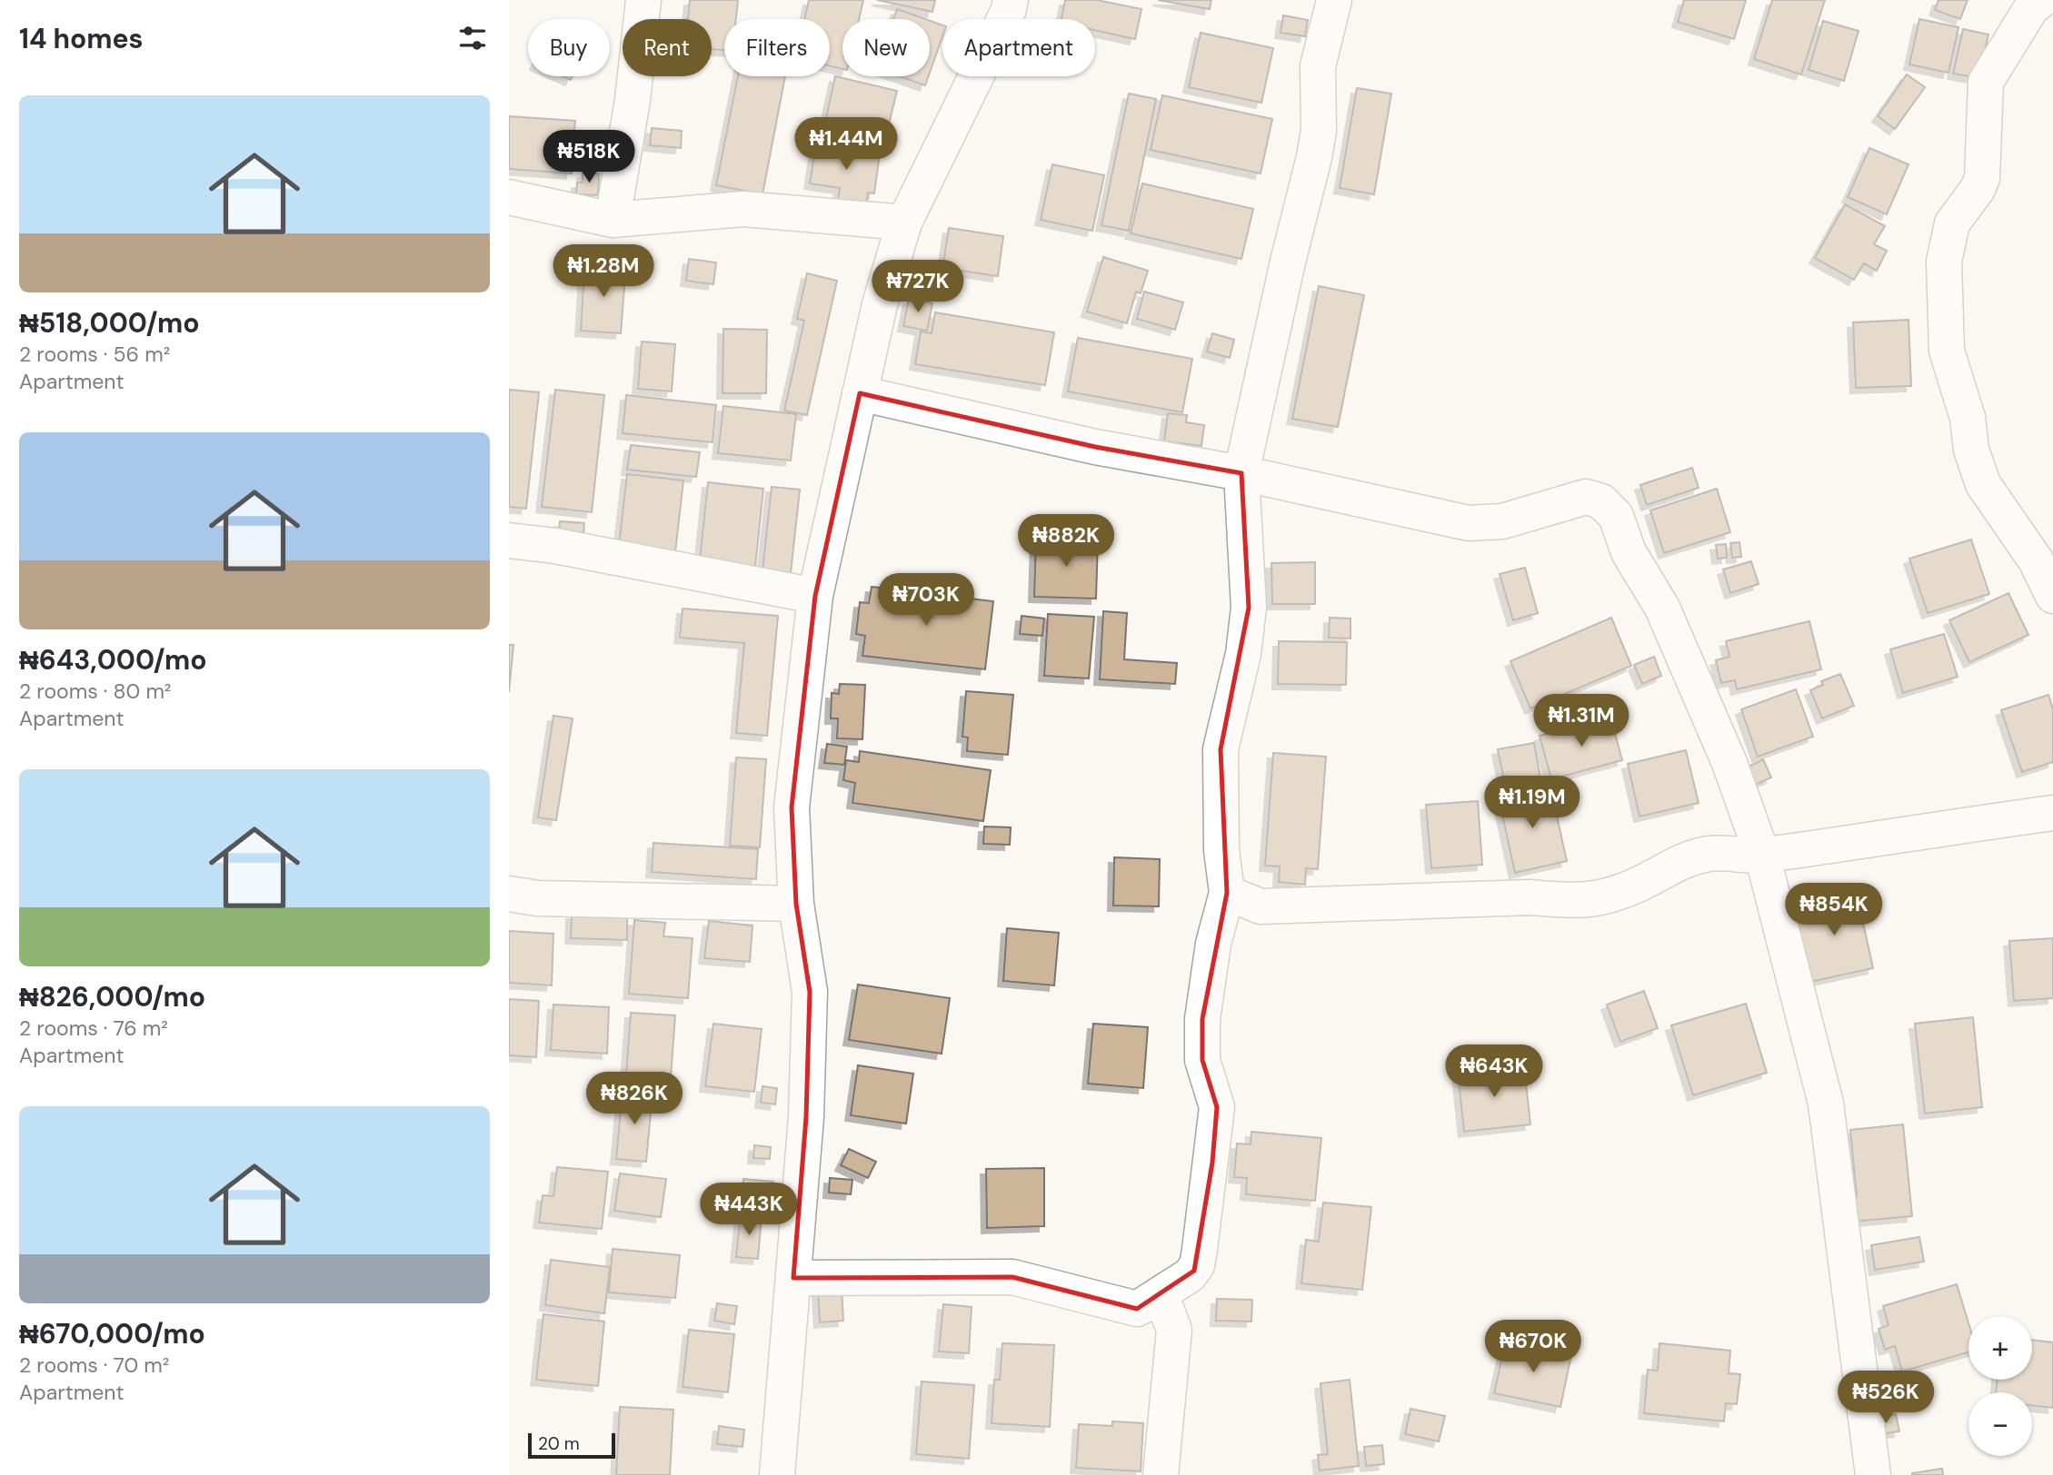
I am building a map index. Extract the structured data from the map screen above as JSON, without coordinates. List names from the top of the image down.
{
  "scale_bar": "20 m",
  "page": {
    "heading": "14 homes",
    "chip": [
      "Buy",
      "Rent",
      "Filters",
      "New",
      "Apartment"
    ],
    "list": [
      {
        "name": "₦518,000/mo",
        "note": "2 rooms · 56 m² · Apartment"
      },
      {
        "name": "₦643,000/mo",
        "note": "2 rooms · 80 m² · Apartment"
      },
      {
        "name": "₦826,000/mo",
        "note": "2 rooms · 76 m² · Apartment"
      },
      {
        "name": "₦670,000/mo",
        "note": "2 rooms · 70 m² · Apartment"
      }
    ],
    "price": [
      "₦1.44M",
      "₦518K",
      "₦1.28M",
      "₦727K",
      "₦882K",
      "₦703K",
      "₦1.31M",
      "₦1.19M",
      "₦854K",
      "₦643K",
      "₦826K",
      "₦443K",
      "₦670K",
      "₦526K"
    ],
    "map_buttons": ["+", "−"],
    "scale": "20 m"
  }
}
